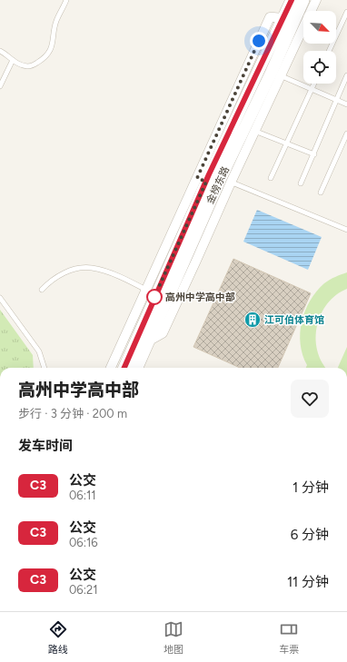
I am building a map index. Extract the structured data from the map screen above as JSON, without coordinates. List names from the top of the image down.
{
  "streets": {
    "street": ["金榜东路"]
  },
  "places": {
    "other": ["高州中学高中部"],
    "building": ["江可伯体育馆"]
  },
  "lines": ["bus line C3"],
  "north": "bottom right",
  "page": {
    "heading": [
      ["高州中学高中部", "步行 · 3 分钟 · 200 m"],
      "发车时间"
    ],
    "list": [
      {
        "mark": "C3",
        "name": "公交",
        "note": "06:11",
        "value": "1 分钟"
      },
      {
        "mark": "C3",
        "name": "公交",
        "note": "06:16",
        "value": "6 分钟"
      },
      {
        "mark": "C3",
        "name": "公交",
        "note": "06:21",
        "value": "11 分钟"
      }
    ],
    "tabs": ["路线", "地图", "车票"]
  }
}
